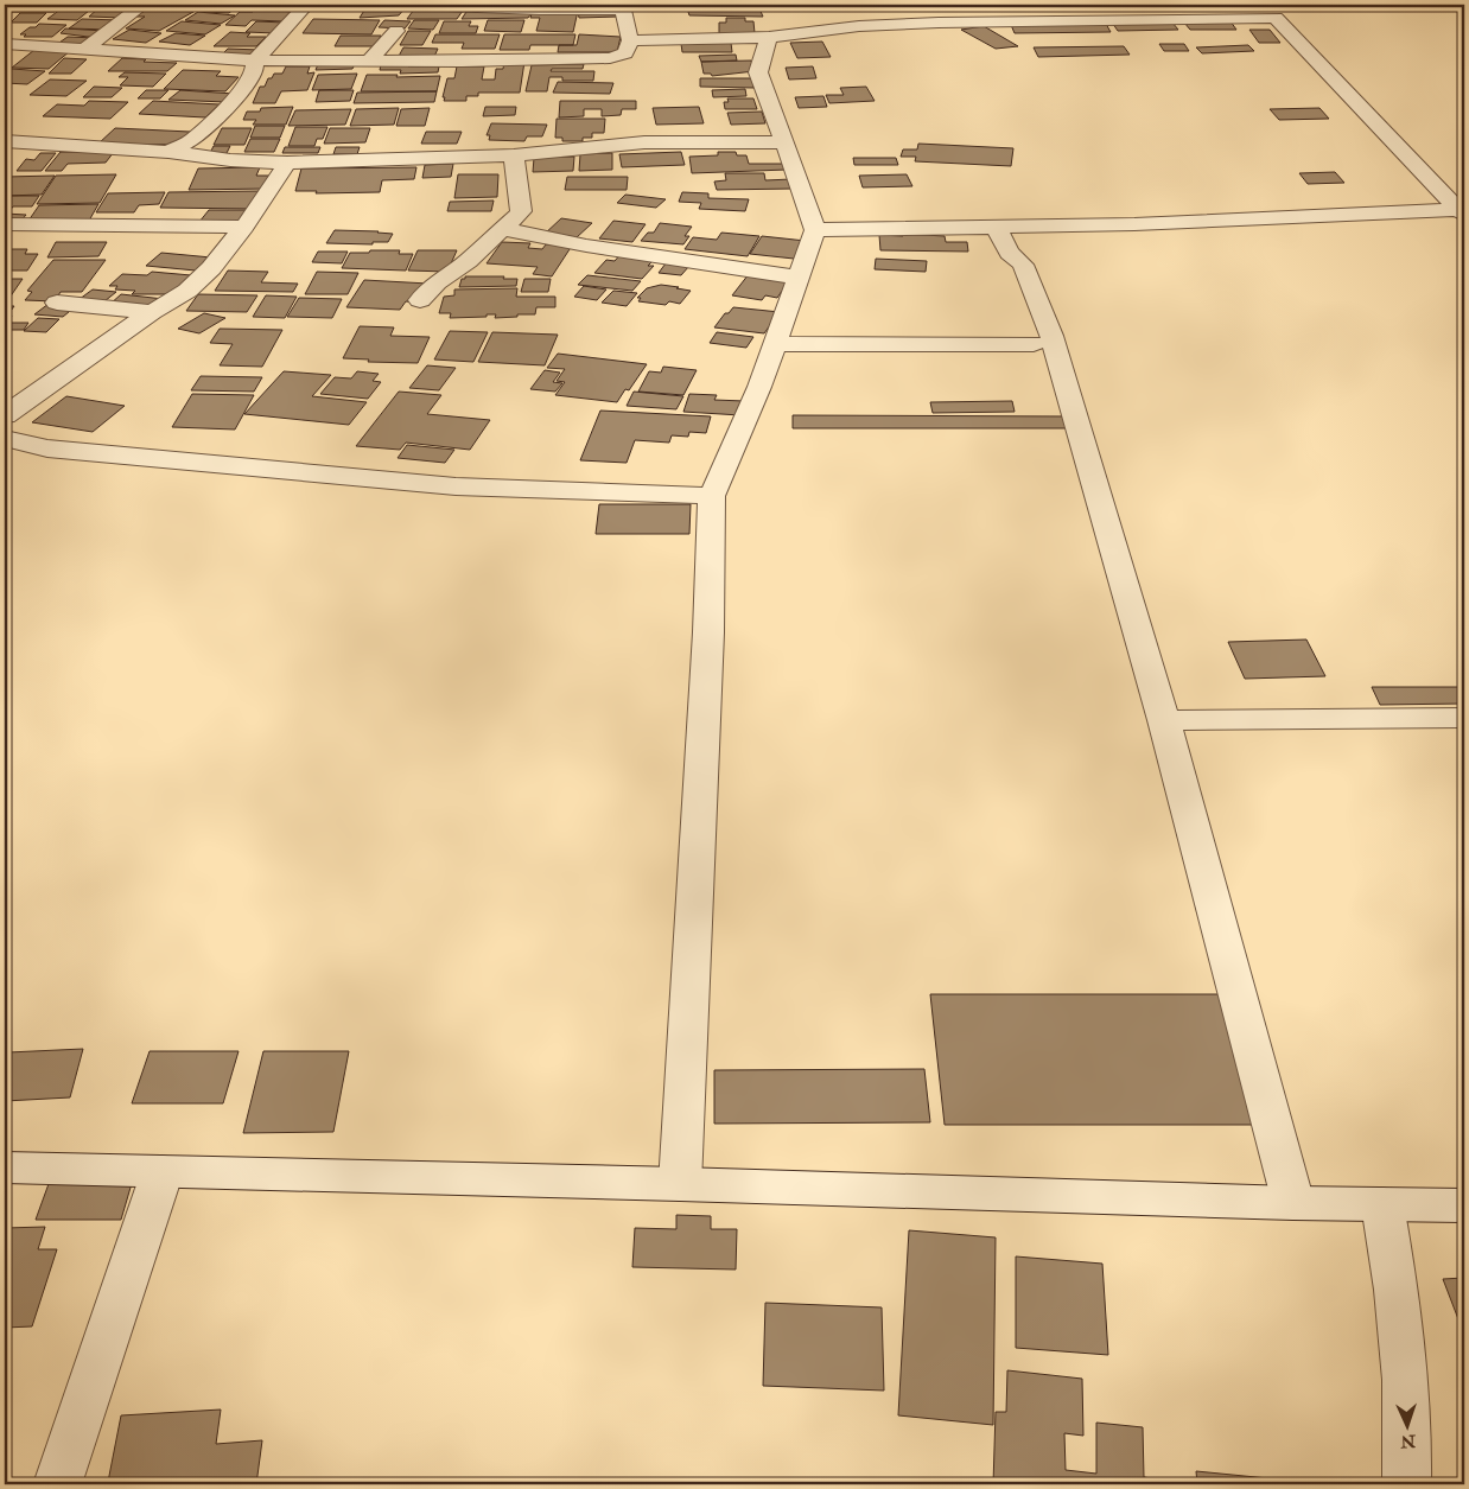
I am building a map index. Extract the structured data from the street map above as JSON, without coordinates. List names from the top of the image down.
{
  "north": "bottom"
}
